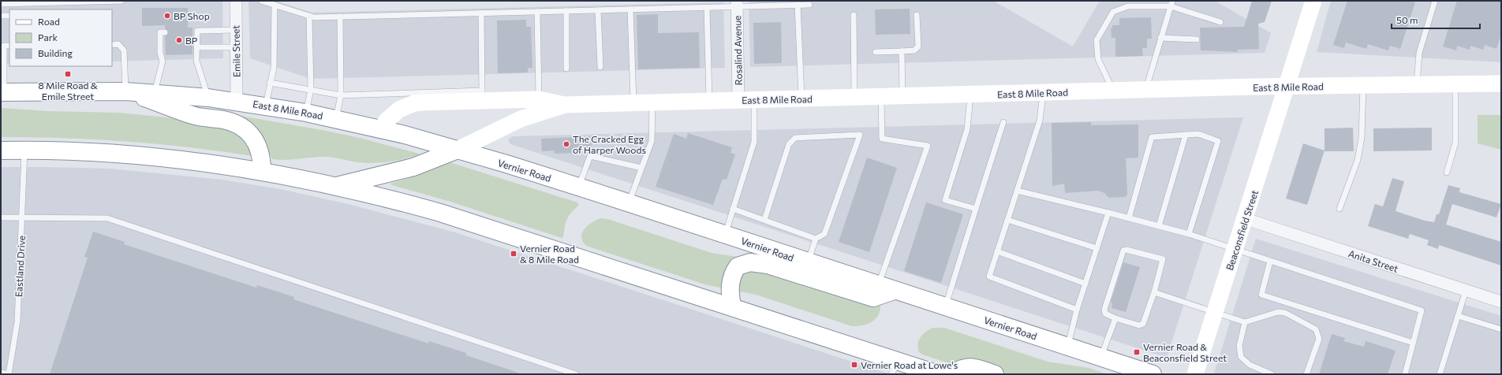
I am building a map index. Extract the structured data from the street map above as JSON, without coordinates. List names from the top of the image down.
{
  "streets": {
    "highway": ["East 8 Mile Road", "Vernier Road"],
    "street": [
      "Rosalind Avenue",
      "Emile Street",
      "Beaconsfield Street",
      "Anita Street"
    ],
    "lane": ["Eastland Drive"]
  },
  "crossings": [
    ["Rosalind Avenue", "East 8 Mile Road"],
    ["Emile Street", "East 8 Mile Road"],
    ["East 8 Mile Road", "Vernier Road"],
    ["East 8 Mile Road", "Beaconsfield Street"],
    ["Beaconsfield Street", "Anita Street"]
  ],
  "places": {
    "other": ["BP Shop", "BP", "The Cracked Egg of Harper Woods"],
    "transit": [
      "8 Mile Road & Emile Street",
      "Vernier Road & 8 Mile Road",
      "Vernier Road & Beaconsfield Street",
      "Vernier Road at Lowe's"
    ]
  },
  "legend": ["Road", "Park", "Building"],
  "scale_bar": "50 m"
}
